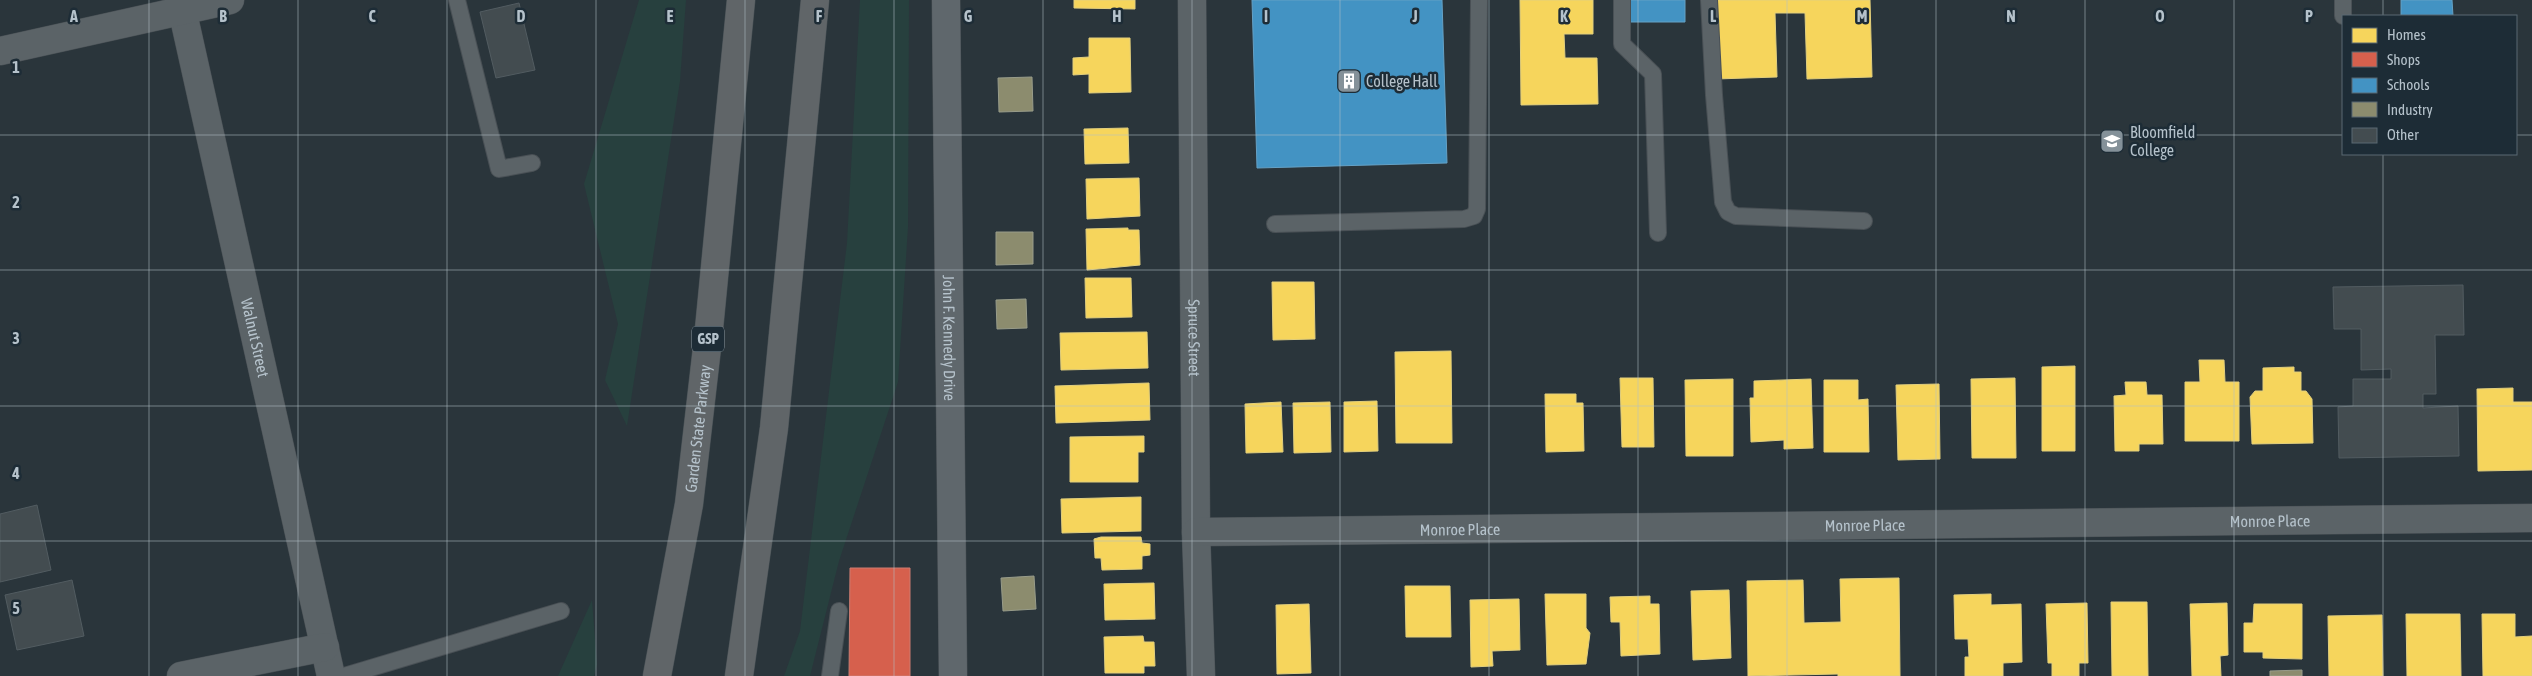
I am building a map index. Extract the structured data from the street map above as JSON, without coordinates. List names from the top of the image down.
{
  "streets": {
    "highway": ["GSP", "Garden State Parkway"],
    "main road": ["John F. Kennedy Drive"],
    "street": ["Walnut Street", "Spruce Street", "Monroe Place"]
  },
  "crossings": [
    ["Spruce Street", "Monroe Place"]
  ],
  "places": {
    "building": ["College Hall"],
    "school or university": ["Bloomfield College"]
  },
  "legend": [
    "Homes",
    "Shops",
    "Schools",
    "Industry",
    "Other"
  ],
  "grid": {
    "columns": [
      "A",
      "B",
      "C",
      "D",
      "E",
      "F",
      "G",
      "H",
      "I",
      "J",
      "K",
      "L",
      "M",
      "N",
      "O",
      "P"
    ],
    "rows": [
      "1",
      "2",
      "3",
      "4",
      "5"
    ]
  }
}
